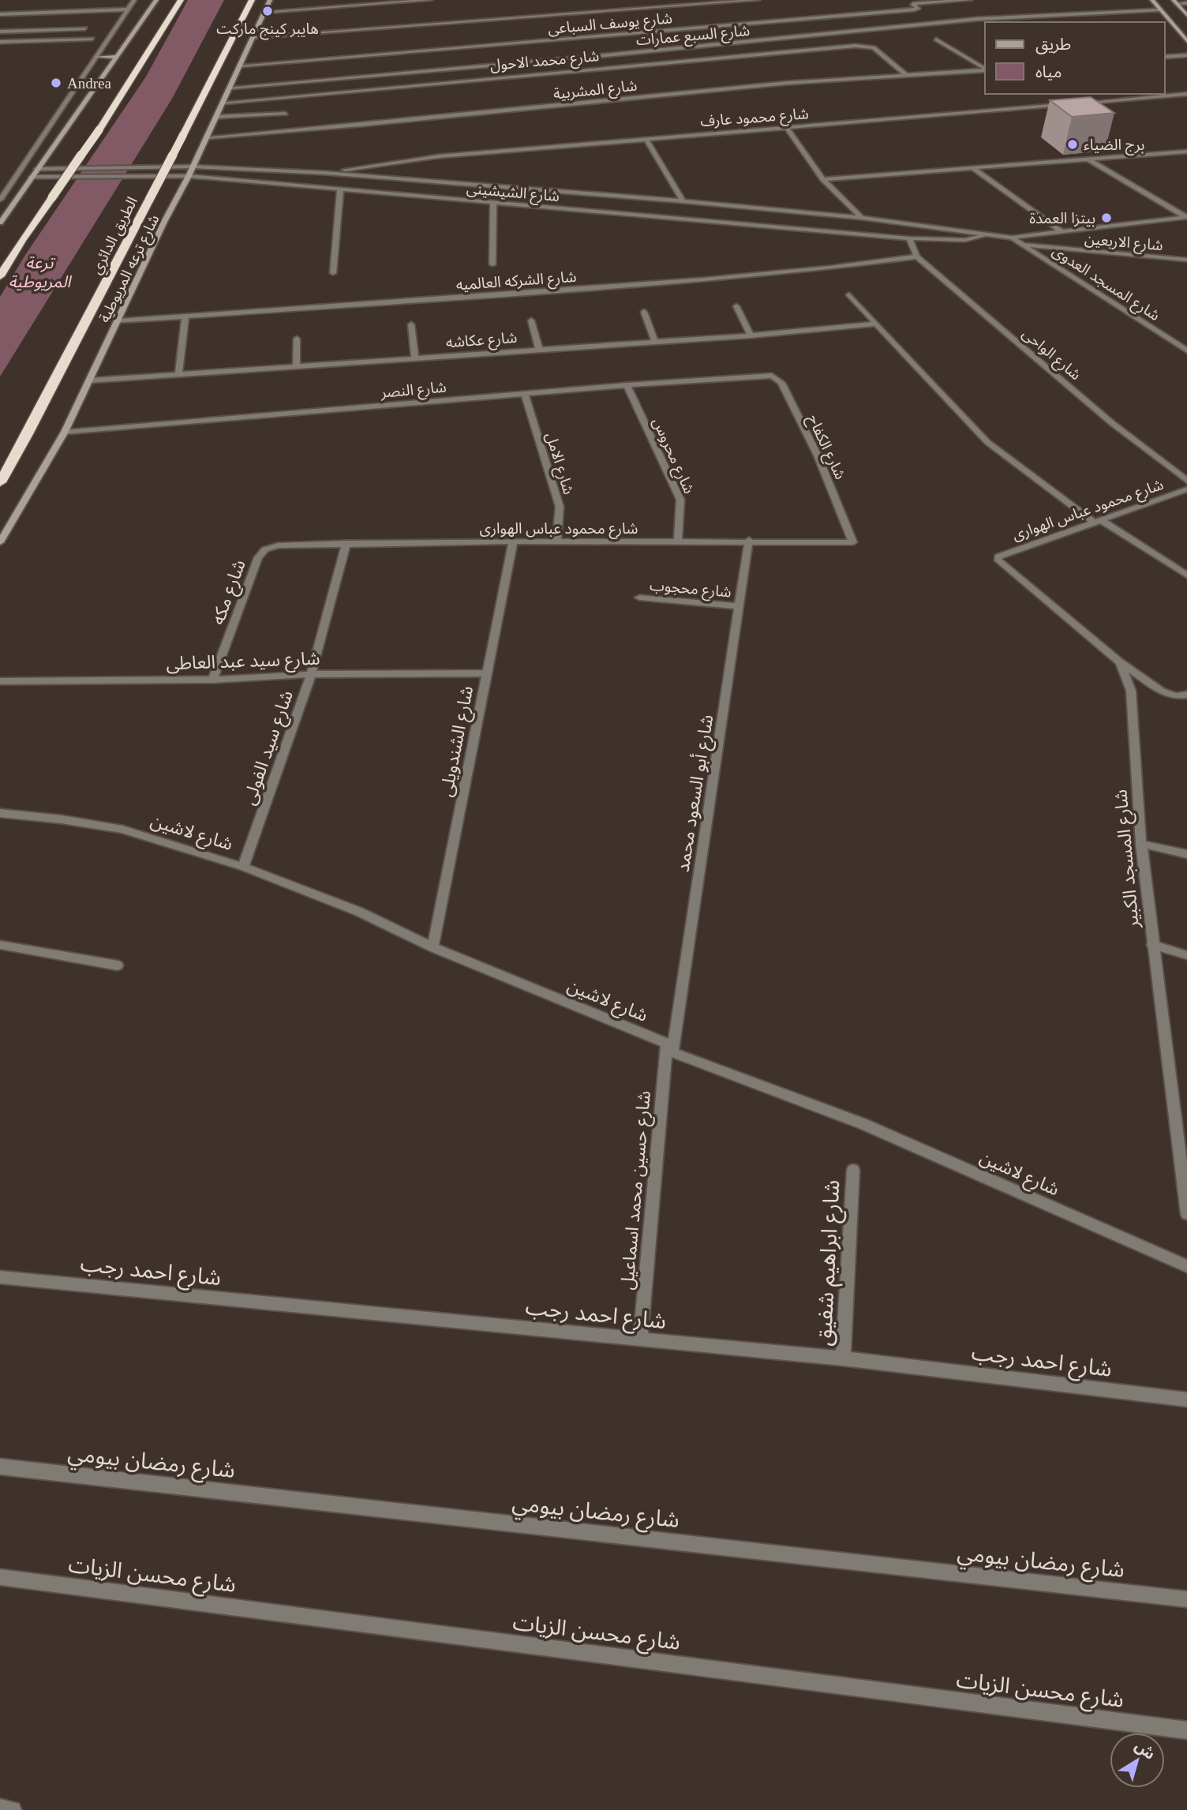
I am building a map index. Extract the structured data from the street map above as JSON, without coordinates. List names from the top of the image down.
{
  "streets": {
    "highway": ["الطريق الدائري"],
    "main road": ["شارع ترعه المريوطية"],
    "street": [
      "شارع يوسف السباعى",
      "شارع السبع عمارات",
      "شارع محمد الاحول",
      "شارع المشربية",
      "شارع محمود عارف",
      "شارع الشيشينى",
      "شارع الاربعين",
      "شارع الشركه العالميه",
      "شارع المسجد العدوى",
      "شارع عكاشه",
      "شارع الواحى",
      "شارع النصر",
      "شارع الكفاح",
      "شارع محروس",
      "شارع الامل",
      "شارع محمود عباس الهوارى",
      "شارع محجوب",
      "شارع مكه",
      "شارع سيد عبد العاطى",
      "شارع الشندويلى",
      "شارع سيد الفولى",
      "شارع أبو السعود محمد",
      "شارع لاشين",
      "شارع المسجد الكبير",
      "شارع حسين محمد اسماعيل",
      "شارع ابراهيم شفيق",
      "شارع احمد رجب",
      "شارع رمضان بيومي",
      "شارع محسن الزيات"
    ]
  },
  "crossings": [
    ["شارع يوسف السباعى", "شارع ترعه المريوطية"],
    ["شارع السبع عمارات", "شارع ترعه المريوطية"],
    ["شارع محمد الاحول", "شارع المشربية"],
    ["شارع محمد الاحول", "شارع ترعه المريوطية"],
    ["شارع المشربية", "شارع ترعه المريوطية"],
    ["شارع محمود عارف", "شارع الشيشينى"],
    ["شارع الشيشينى", "شارع ترعه المريوطية"],
    ["شارع الشيشينى", "شارع المسجد العدوى"],
    ["شارع الشيشينى", "شارع الواحى"],
    ["شارع الاربعين", "شارع المسجد العدوى"],
    ["شارع ترعه المريوطية", "شارع الشركه العالميه"],
    ["شارع ترعه المريوطية", "شارع عكاشه"],
    ["شارع ترعه المريوطية", "شارع النصر"],
    ["شارع الشركه العالميه", "شارع الواحى"],
    ["شارع النصر", "شارع الكفاح"],
    ["شارع النصر", "شارع محروس"],
    ["شارع النصر", "شارع الامل"],
    ["شارع الكفاح", "شارع محمود عباس الهوارى"],
    ["شارع محروس", "شارع محمود عباس الهوارى"],
    ["شارع الامل", "شارع محمود عباس الهوارى"],
    ["شارع محمود عباس الهوارى", "شارع مكه"],
    ["شارع محمود عباس الهوارى", "شارع الشندويلى"],
    ["شارع محمود عباس الهوارى", "شارع سيد الفولى"],
    ["شارع محمود عباس الهوارى", "شارع أبو السعود محمد"],
    ["شارع محمود عباس الهوارى", "شارع المسجد الكبير"],
    ["شارع محجوب", "شارع أبو السعود محمد"],
    ["شارع مكه", "شارع سيد عبد العاطى"],
    ["شارع سيد عبد العاطى", "شارع الشندويلى"],
    ["شارع سيد عبد العاطى", "شارع سيد الفولى"],
    ["شارع الشندويلى", "شارع لاشين"],
    ["شارع سيد الفولى", "شارع لاشين"],
    ["شارع أبو السعود محمد", "شارع لاشين"],
    ["شارع أبو السعود محمد", "شارع حسين محمد اسماعيل"],
    ["شارع لاشين", "شارع حسين محمد اسماعيل"],
    ["شارع حسين محمد اسماعيل", "شارع احمد رجب"],
    ["شارع ابراهيم شفيق", "شارع احمد رجب"]
  ],
  "water": ["ترعة المريوطية"],
  "places": [
    "هايبر كينج ماركت",
    "Andrea",
    "برج الضياء",
    "بيتزا العمدة"
  ],
  "legend": ["طريق", "مياه"],
  "north": "top right"
}
